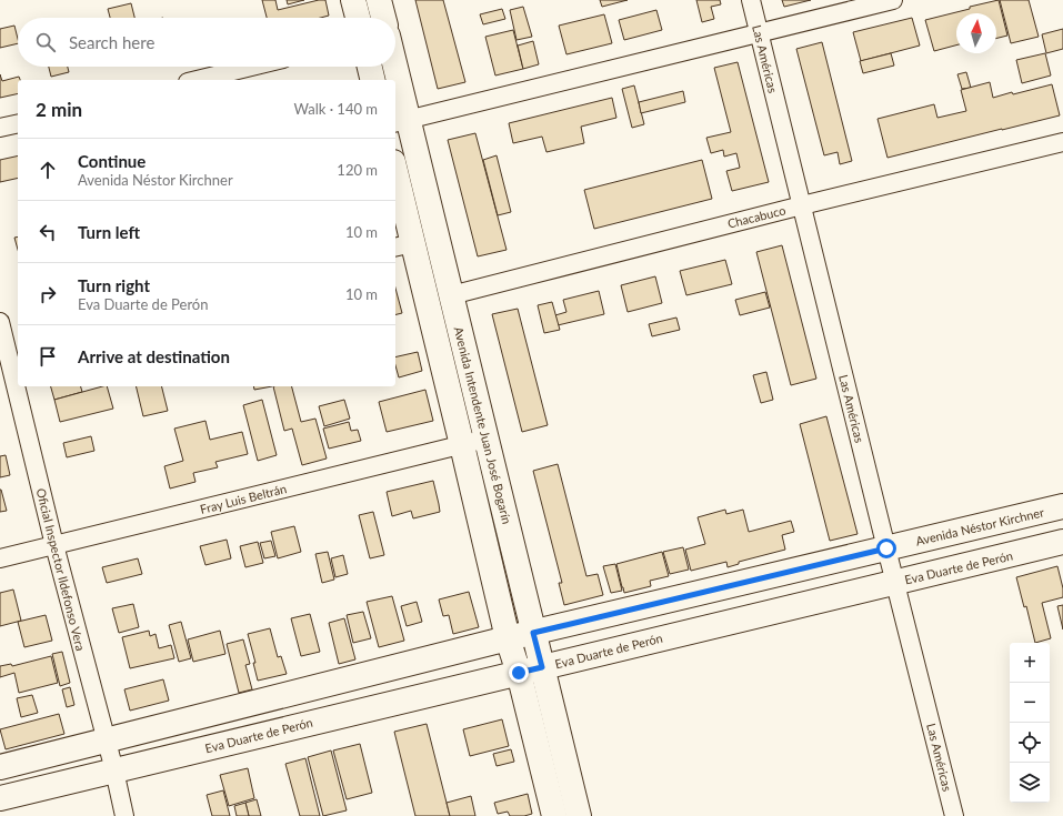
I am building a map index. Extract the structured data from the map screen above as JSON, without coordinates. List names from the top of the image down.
{
  "streets": {
    "street": [
      "Las Américas",
      "Chacabuco",
      "Avenida Intendente Juan José Bogarín",
      "Fray Luis Beltrán",
      "Avenida Néstor Kirchner",
      "Eva Duarte de Perón",
      "Oficial Inspector Ildefonso Vera"
    ]
  },
  "crossings": [
    ["Las Américas", "Chacabuco"],
    ["Las Américas", "Avenida Néstor Kirchner"],
    ["Las Américas", "Eva Duarte de Perón"],
    ["Chacabuco", "Avenida Intendente Juan José Bogarín"],
    ["Avenida Intendente Juan José Bogarín", "Fray Luis Beltrán"],
    ["Avenida Intendente Juan José Bogarín", "Avenida Néstor Kirchner"],
    ["Avenida Intendente Juan José Bogarín", "Eva Duarte de Perón"],
    ["Fray Luis Beltrán", "Oficial Inspector Ildefonso Vera"],
    ["Eva Duarte de Perón", "Oficial Inspector Ildefonso Vera"]
  ],
  "north": "top",
  "page": {
    "search": "Search here",
    "heading": ["2 min", "Walk · 140 m"],
    "list": [
      ["Continue", "Avenida Néstor Kirchner", "120 m"],
      ["Turn left", "10 m"],
      ["Turn right", "Eva Duarte de Perón", "10 m"],
      "Arrive at destination"
    ],
    "map_buttons": ["+", "−"]
  }
}
